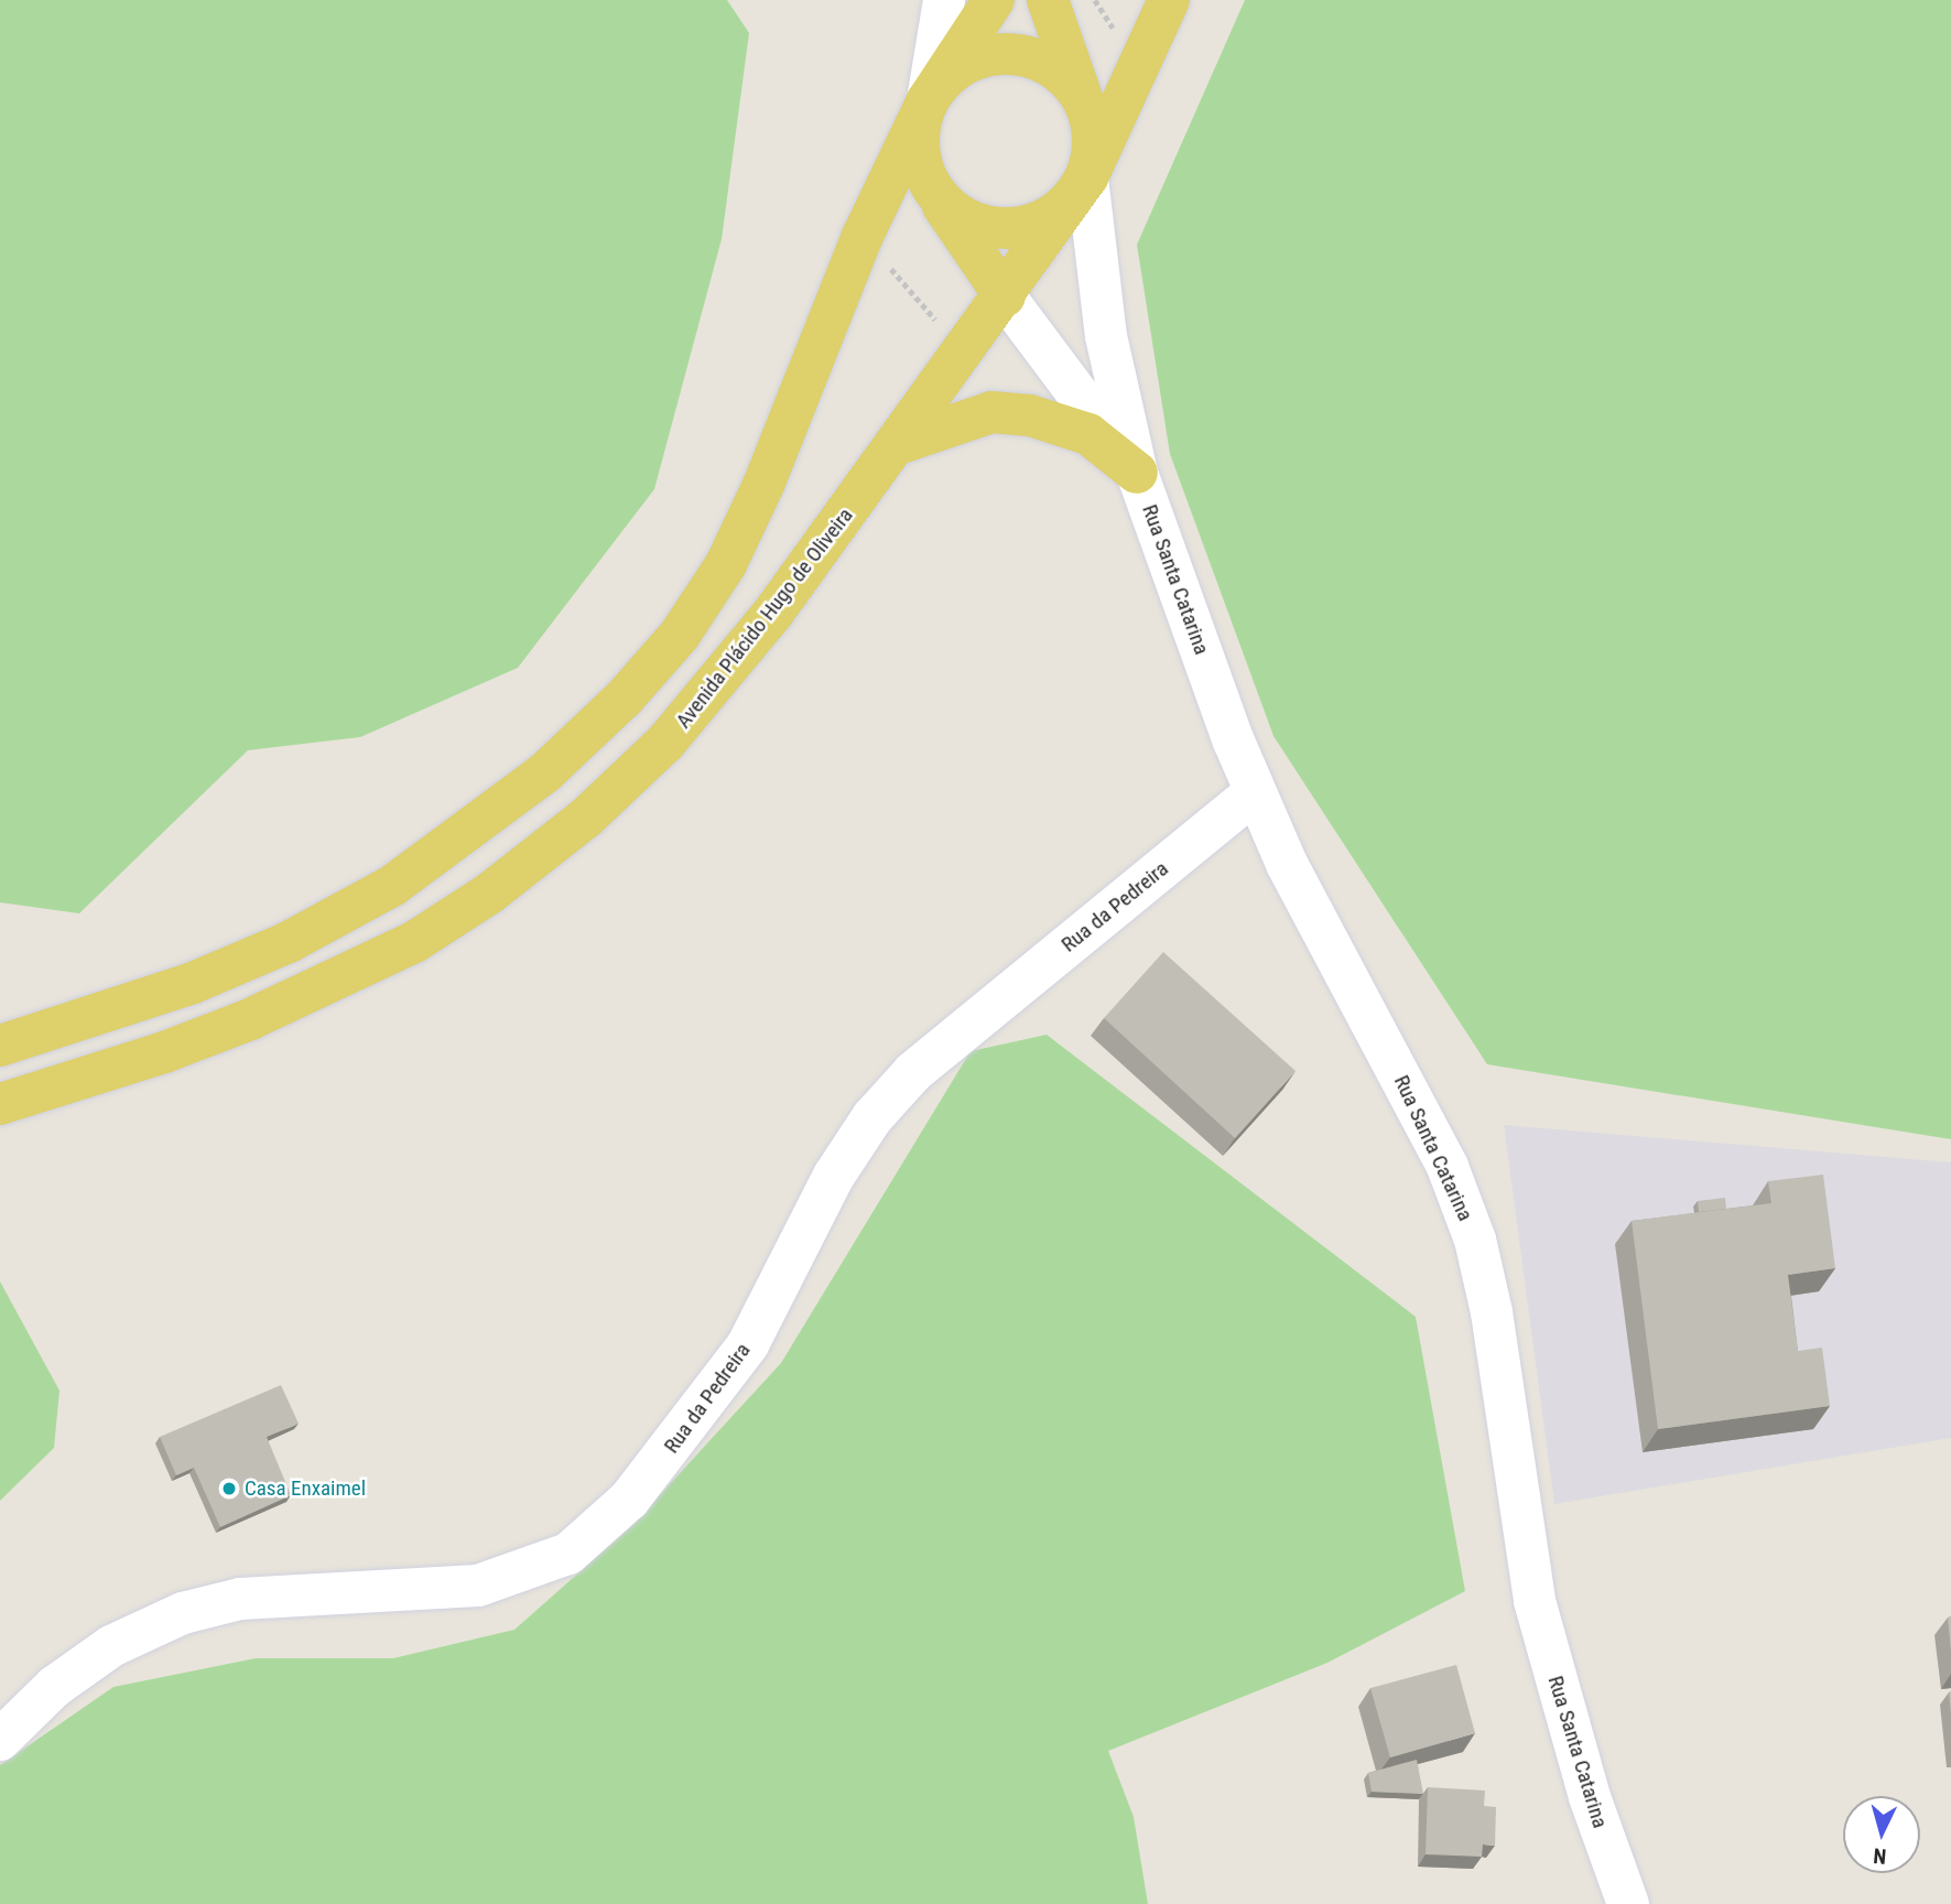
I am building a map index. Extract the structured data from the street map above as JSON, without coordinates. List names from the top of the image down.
{
  "streets": {
    "main road": ["Rua Santa Catarina", "Avenida Plácido Hugo de Oliveira", "Rua da Pedreira"]
  },
  "crossings": [
    ["Rua Santa Catarina", "Avenida Plácido Hugo de Oliveira"],
    ["Rua Santa Catarina", "Rua da Pedreira"]
  ],
  "places": ["Casa Enxaimel"],
  "north": "bottom"
}
